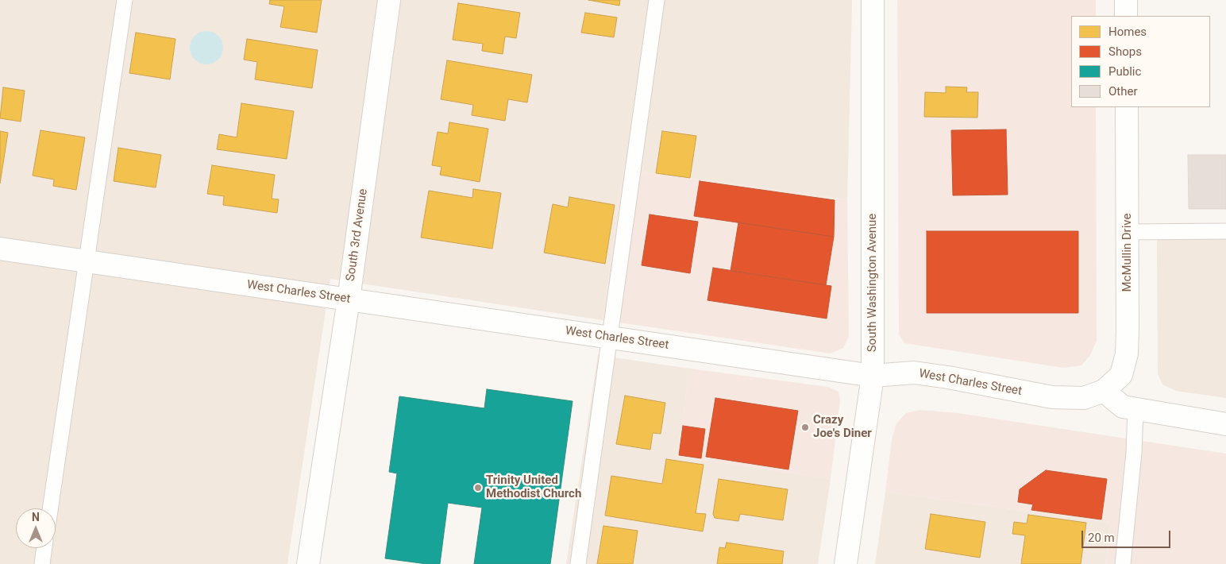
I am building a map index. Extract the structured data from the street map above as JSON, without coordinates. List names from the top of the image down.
{
  "streets": {
    "street": [
      "South 3rd Avenue",
      "McMullin Drive",
      "South Washington Avenue",
      "West Charles Street"
    ]
  },
  "crossings": [
    ["South 3rd Avenue", "West Charles Street"],
    ["McMullin Drive", "West Charles Street"],
    ["South Washington Avenue", "West Charles Street"]
  ],
  "places": ["Crazy Joe's Diner", "Trinity United Methodist Church"],
  "legend": [
    "Homes",
    "Shops",
    "Public",
    "Other"
  ],
  "scale_bar": "20 m",
  "north": "top"
}
